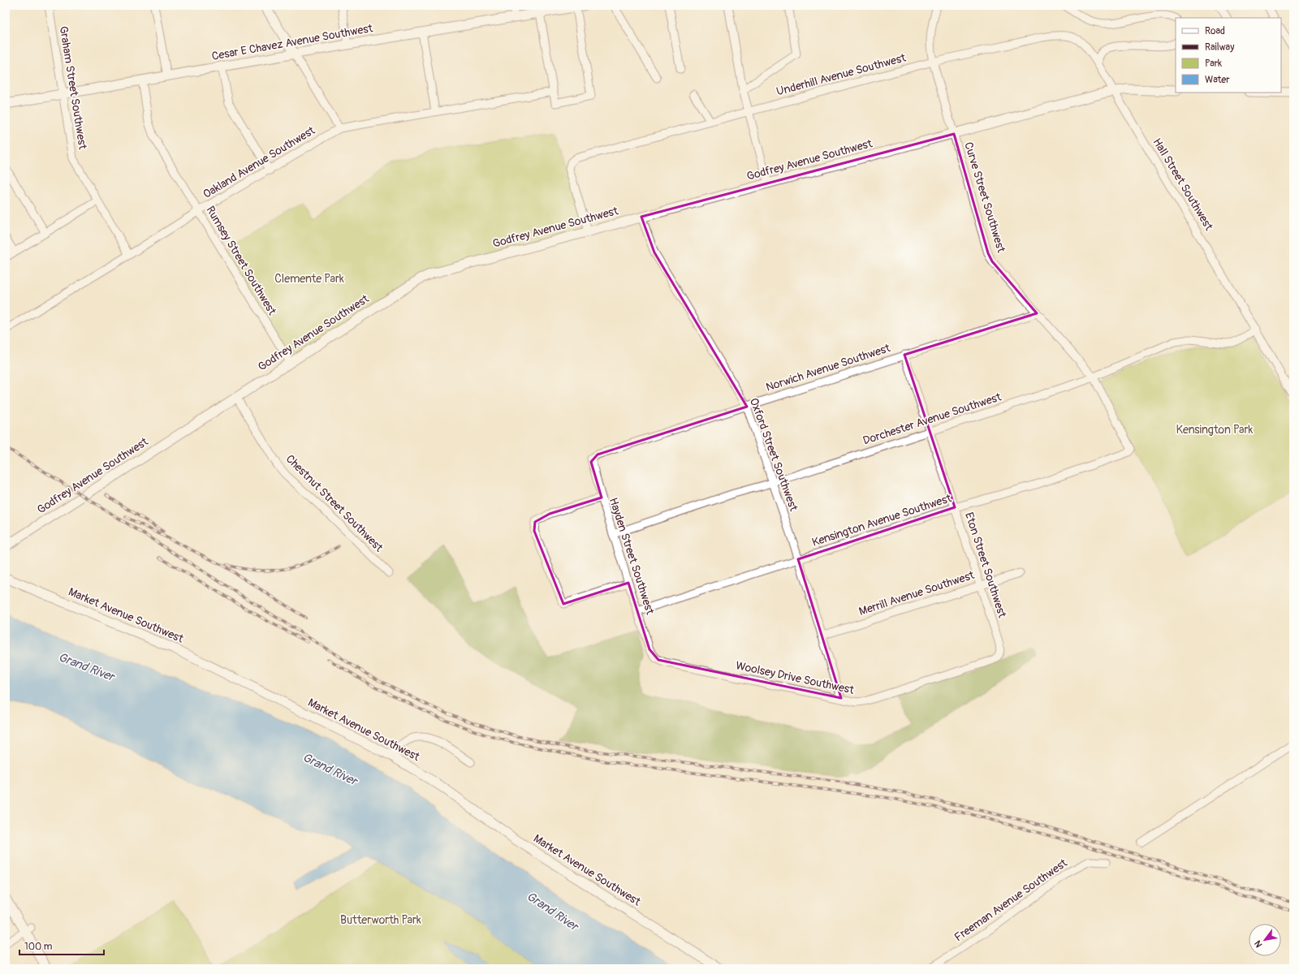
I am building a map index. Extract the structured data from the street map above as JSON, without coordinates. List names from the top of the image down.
{
  "streets": {
    "main road": ["Cesar E Chavez Avenue Southwest", "Godfrey Avenue Southwest", "Market Avenue Southwest"],
    "street": [
      "Underhill Avenue Southwest",
      "Graham Street Southwest",
      "Oakland Avenue Southwest",
      "Hall Street Southwest",
      "Curve Street Southwest",
      "Rumsey Street Southwest",
      "Norwich Avenue Southwest",
      "Dorchester Avenue Southwest",
      "Oxford Street Southwest",
      "Chestnut Street Southwest",
      "Kensington Avenue Southwest",
      "Hayden Street Southwest",
      "Eton Street Southwest",
      "Merrill Avenue Southwest",
      "Woolsey Drive Southwest",
      "Freeman Avenue Southwest"
    ]
  },
  "crossings": [
    ["Cesar E Chavez Avenue Southwest", "Graham Street Southwest"],
    ["Cesar E Chavez Avenue Southwest", "Rumsey Street Southwest"],
    ["Underhill Avenue Southwest", "Godfrey Avenue Southwest"],
    ["Underhill Avenue Southwest", "Hall Street Southwest"],
    ["Underhill Avenue Southwest", "Curve Street Southwest"],
    ["Graham Street Southwest", "Oakland Avenue Southwest"],
    ["Godfrey Avenue Southwest", "Hall Street Southwest"],
    ["Godfrey Avenue Southwest", "Curve Street Southwest"],
    ["Godfrey Avenue Southwest", "Rumsey Street Southwest"],
    ["Godfrey Avenue Southwest", "Oxford Street Southwest"],
    ["Godfrey Avenue Southwest", "Chestnut Street Southwest"],
    ["Oakland Avenue Southwest", "Rumsey Street Southwest"],
    ["Hall Street Southwest", "Dorchester Avenue Southwest"],
    ["Curve Street Southwest", "Norwich Avenue Southwest"],
    ["Curve Street Southwest", "Dorchester Avenue Southwest"],
    ["Curve Street Southwest", "Kensington Avenue Southwest"],
    ["Norwich Avenue Southwest", "Oxford Street Southwest"],
    ["Norwich Avenue Southwest", "Hayden Street Southwest"],
    ["Norwich Avenue Southwest", "Eton Street Southwest"],
    ["Dorchester Avenue Southwest", "Oxford Street Southwest"],
    ["Dorchester Avenue Southwest", "Hayden Street Southwest"],
    ["Dorchester Avenue Southwest", "Eton Street Southwest"],
    ["Oxford Street Southwest", "Kensington Avenue Southwest"],
    ["Oxford Street Southwest", "Merrill Avenue Southwest"],
    ["Oxford Street Southwest", "Woolsey Drive Southwest"],
    ["Kensington Avenue Southwest", "Hayden Street Southwest"],
    ["Kensington Avenue Southwest", "Eton Street Southwest"],
    ["Hayden Street Southwest", "Woolsey Drive Southwest"],
    ["Eton Street Southwest", "Merrill Avenue Southwest"],
    ["Eton Street Southwest", "Woolsey Drive Southwest"]
  ],
  "water": ["Grand River"],
  "parks": ["Clemente Park", "Kensington Park", "Butterworth Park"],
  "legend": [
    "Road",
    "Railway",
    "Park",
    "Water"
  ],
  "scale_bar": "100 m",
  "north": "bottom left"
}
